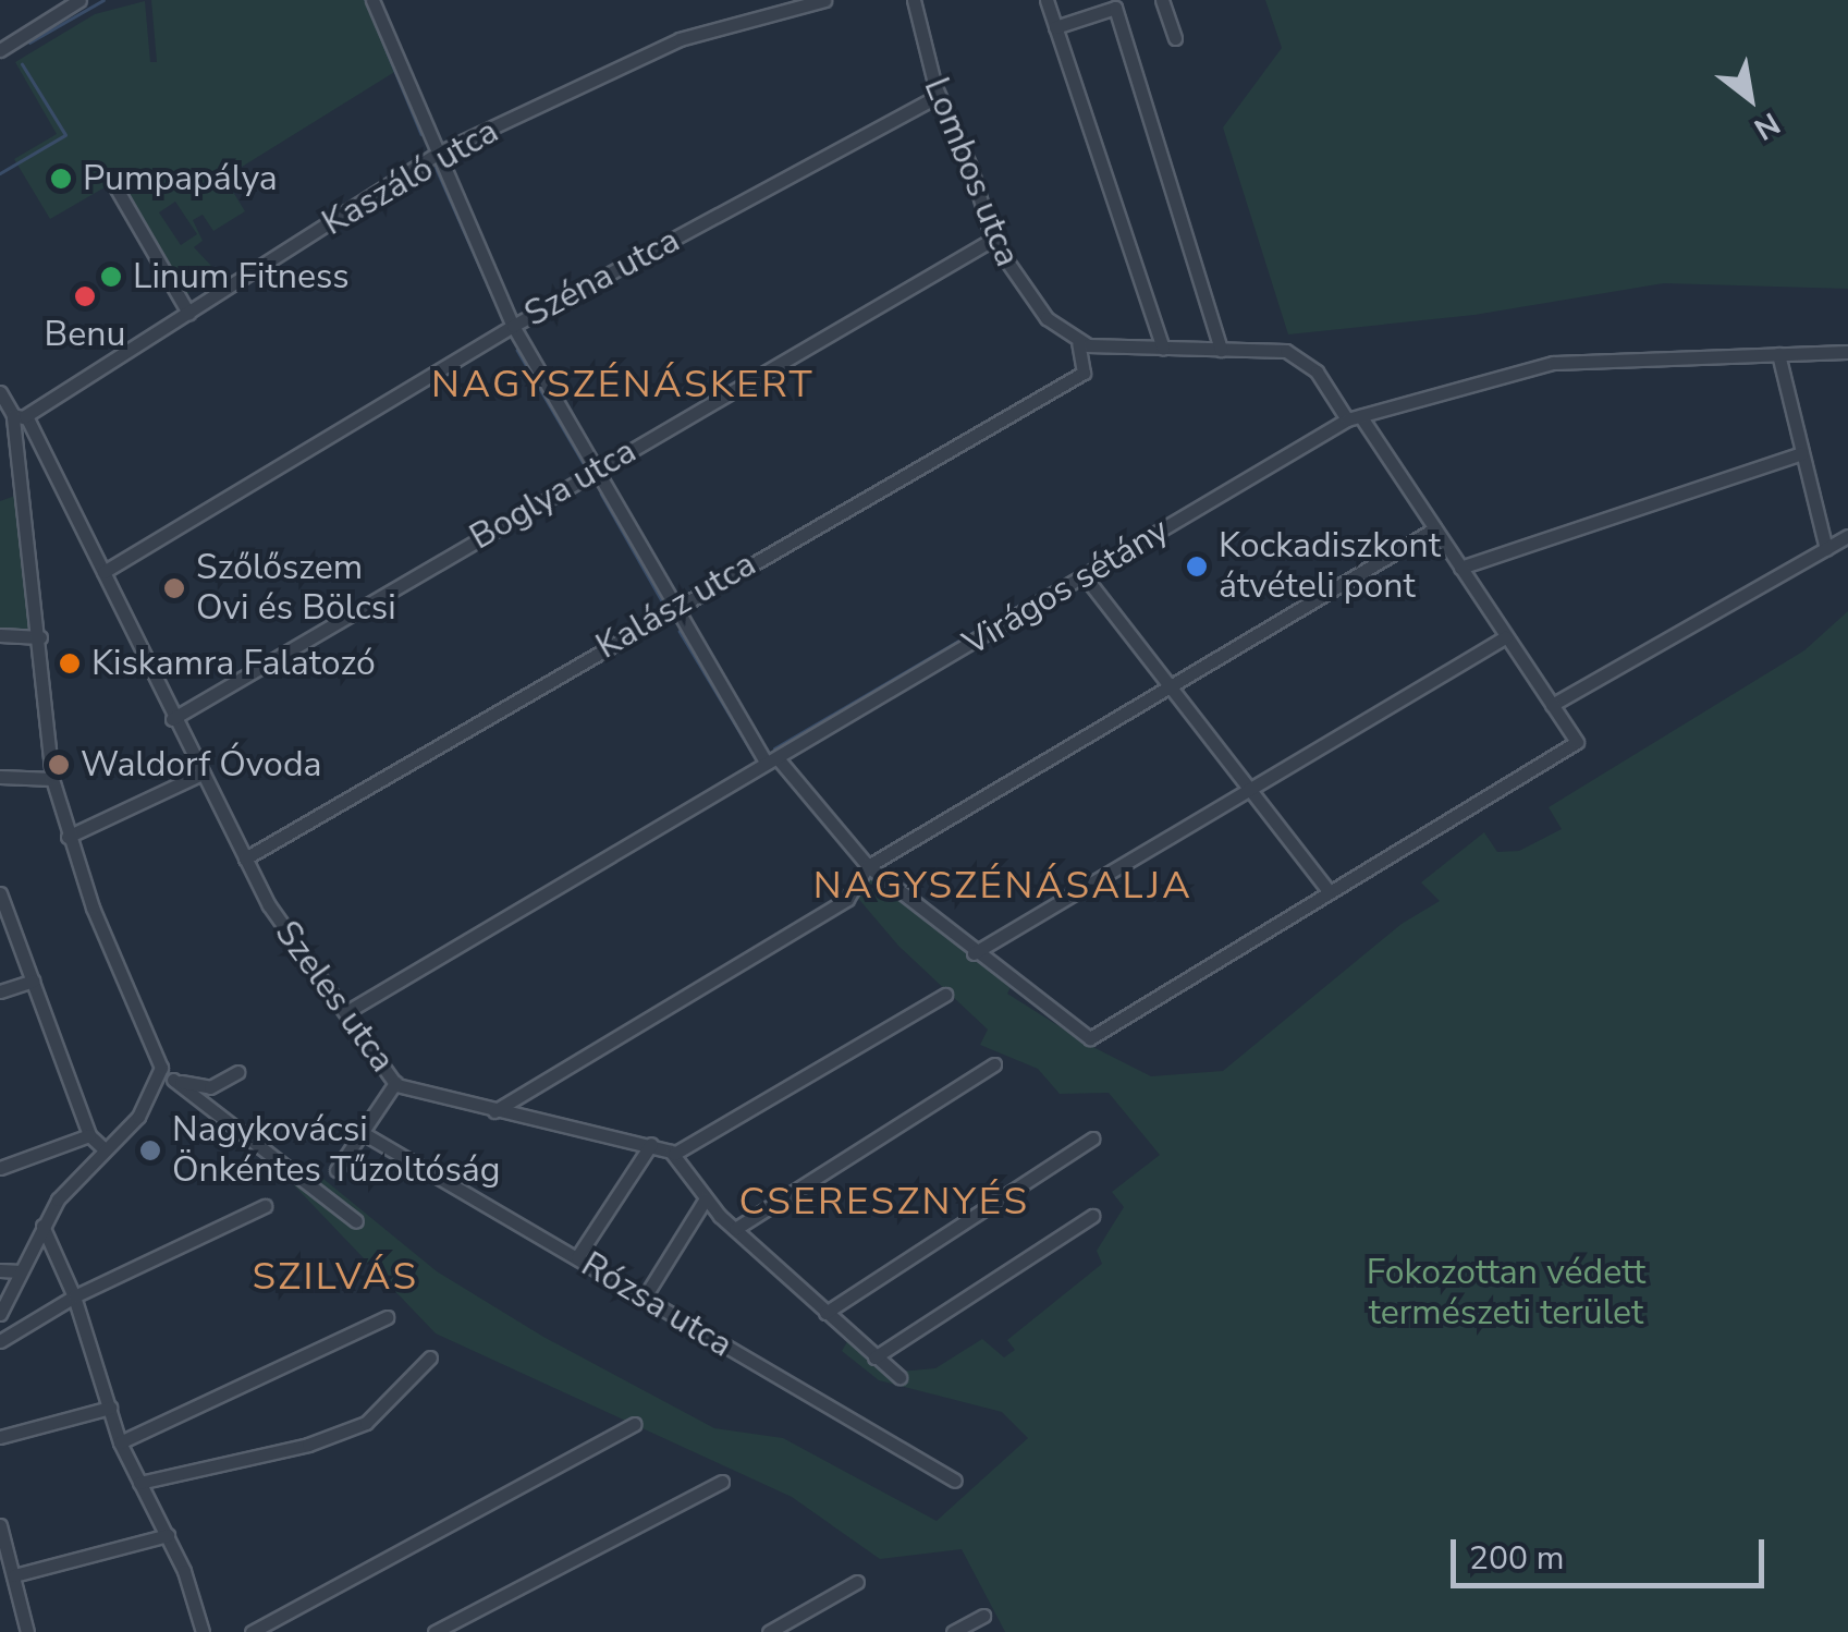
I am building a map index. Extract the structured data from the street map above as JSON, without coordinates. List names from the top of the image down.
{
  "streets": {
    "street": [
      "Lombos utca",
      "Kaszáló utca",
      "Széna utca",
      "Boglya utca",
      "Virágos sétány",
      "Kalász utca",
      "Szeles utca",
      "Rózsa utca"
    ]
  },
  "crossings": [
    ["Lombos utca", "Széna utca"],
    ["Lombos utca", "Boglya utca"],
    ["Lombos utca", "Kalász utca"],
    ["Kaszáló utca", "Szeles utca"],
    ["Széna utca", "Szeles utca"],
    ["Boglya utca", "Szeles utca"],
    ["Virágos sétány", "Szeles utca"],
    ["Kalász utca", "Szeles utca"]
  ],
  "districts": [
    "NAGYSZÉNÁSKERT",
    "NAGYSZÉNÁSALJA",
    "CSERESZNYÉS",
    "SZILVÁS"
  ],
  "parks": ["Fokozottan védett természeti terület"],
  "places": [
    "Pumpapálya",
    "Linum Fitness",
    "Benu",
    "Kockadiszkont átvételi pont",
    "Szőlőszem Ovi és Bölcsi",
    "Kiskamra Falatozó",
    "Waldorf Óvoda",
    "Nagykovácsi Önkéntes Tűzoltóság"
  ],
  "scale_bar": "200 m",
  "north": "bottom right"
}
